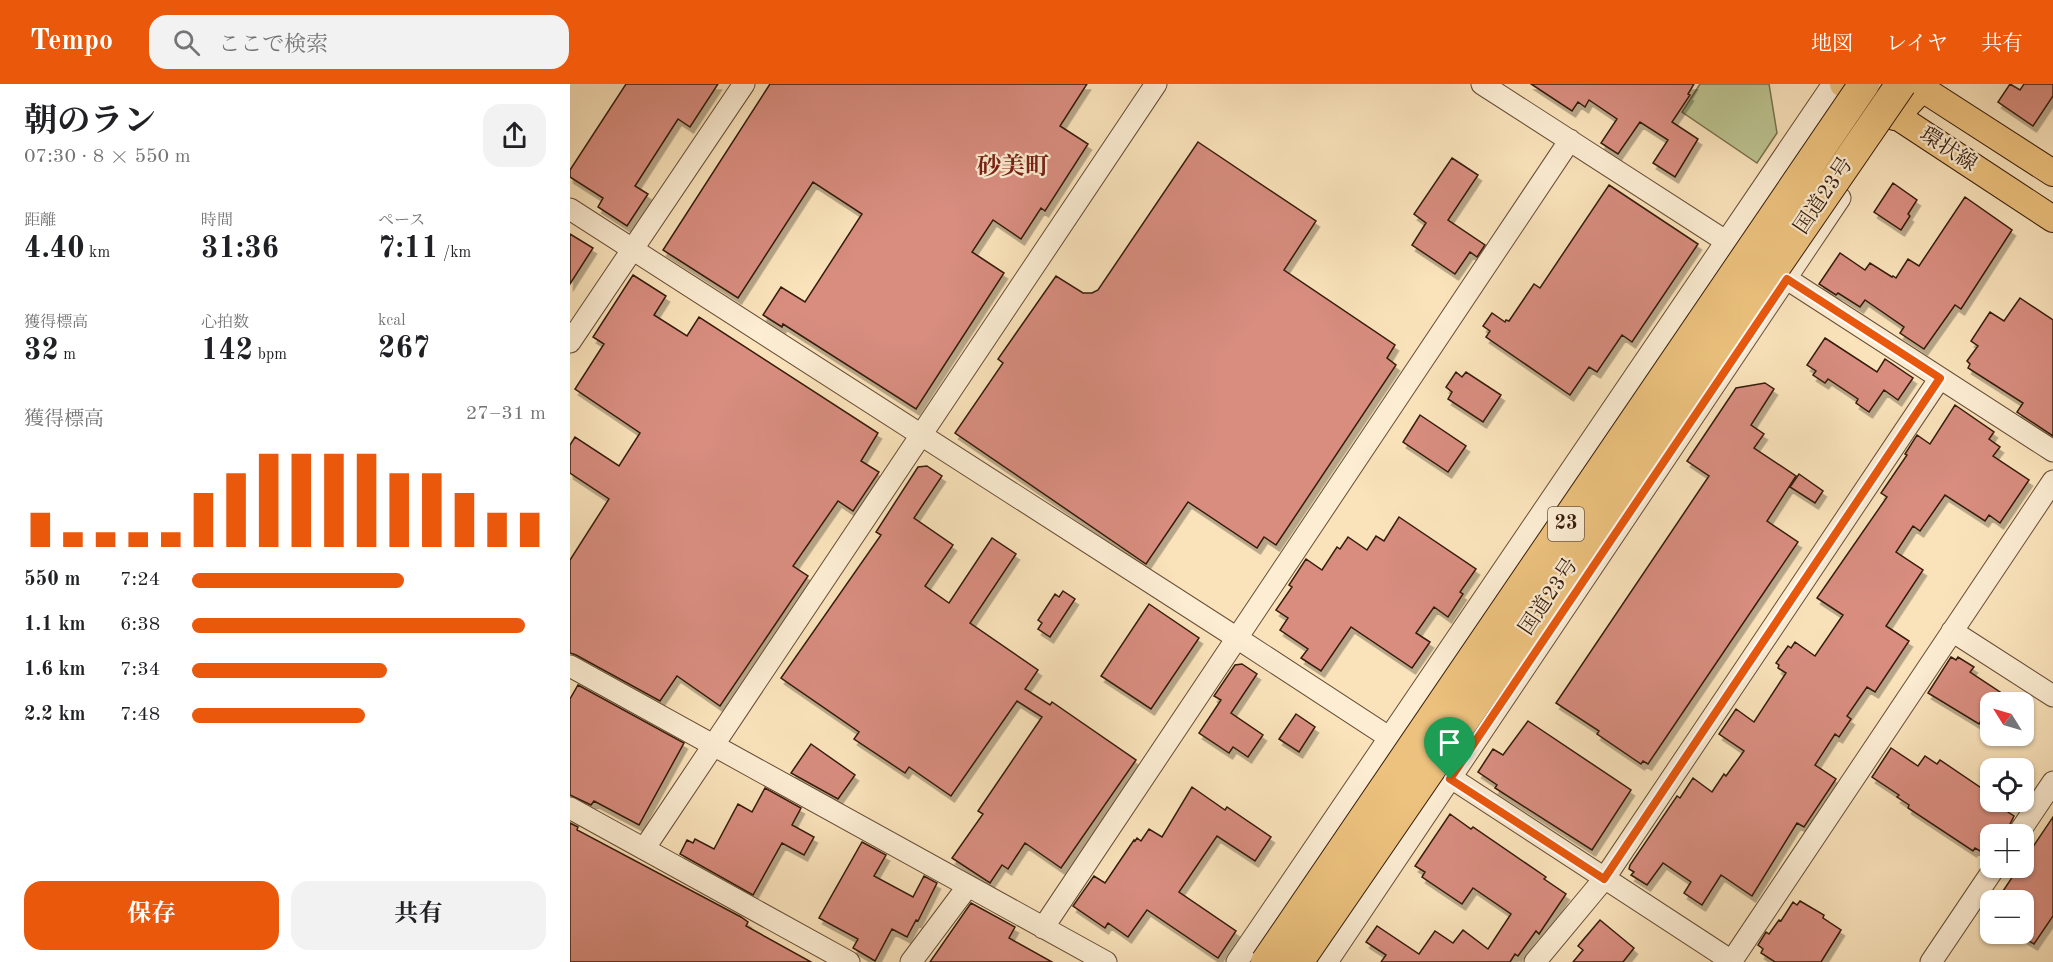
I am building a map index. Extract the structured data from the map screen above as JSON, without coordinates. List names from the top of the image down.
{
  "streets": {
    "highway": ["国道23号", "23"],
    "main road": ["環状線"]
  },
  "crossings": [
    ["環状線", "国道23号"]
  ],
  "districts": ["砂美町"],
  "north": "top left",
  "page": {
    "header": "Tempo",
    "search": "ここで検索",
    "nav": ["地図", "レイヤ", "共有"],
    "heading": ["朝のラン", "07:30 · 8 × 550 m"],
    "stats": [
      ["距離", "4.40 km"],
      ["時間", "31:36"],
      ["ペース", "7:11 /km"],
      ["獲得標高", "32 m"],
      ["心拍数", "142 bpm"],
      ["kcal", "267"]
    ],
    "chart": ["獲得標高", "27–31 m"],
    "list": [
      {
        "name": "550 m",
        "note": "7:24"
      },
      {
        "name": "1.1 km",
        "note": "6:38"
      },
      {
        "name": "1.6 km",
        "note": "7:34"
      },
      {
        "name": "2.2 km",
        "note": "7:48"
      }
    ],
    "map_buttons": ["+", "−"],
    "buttons": ["保存", "共有"]
  }
}
